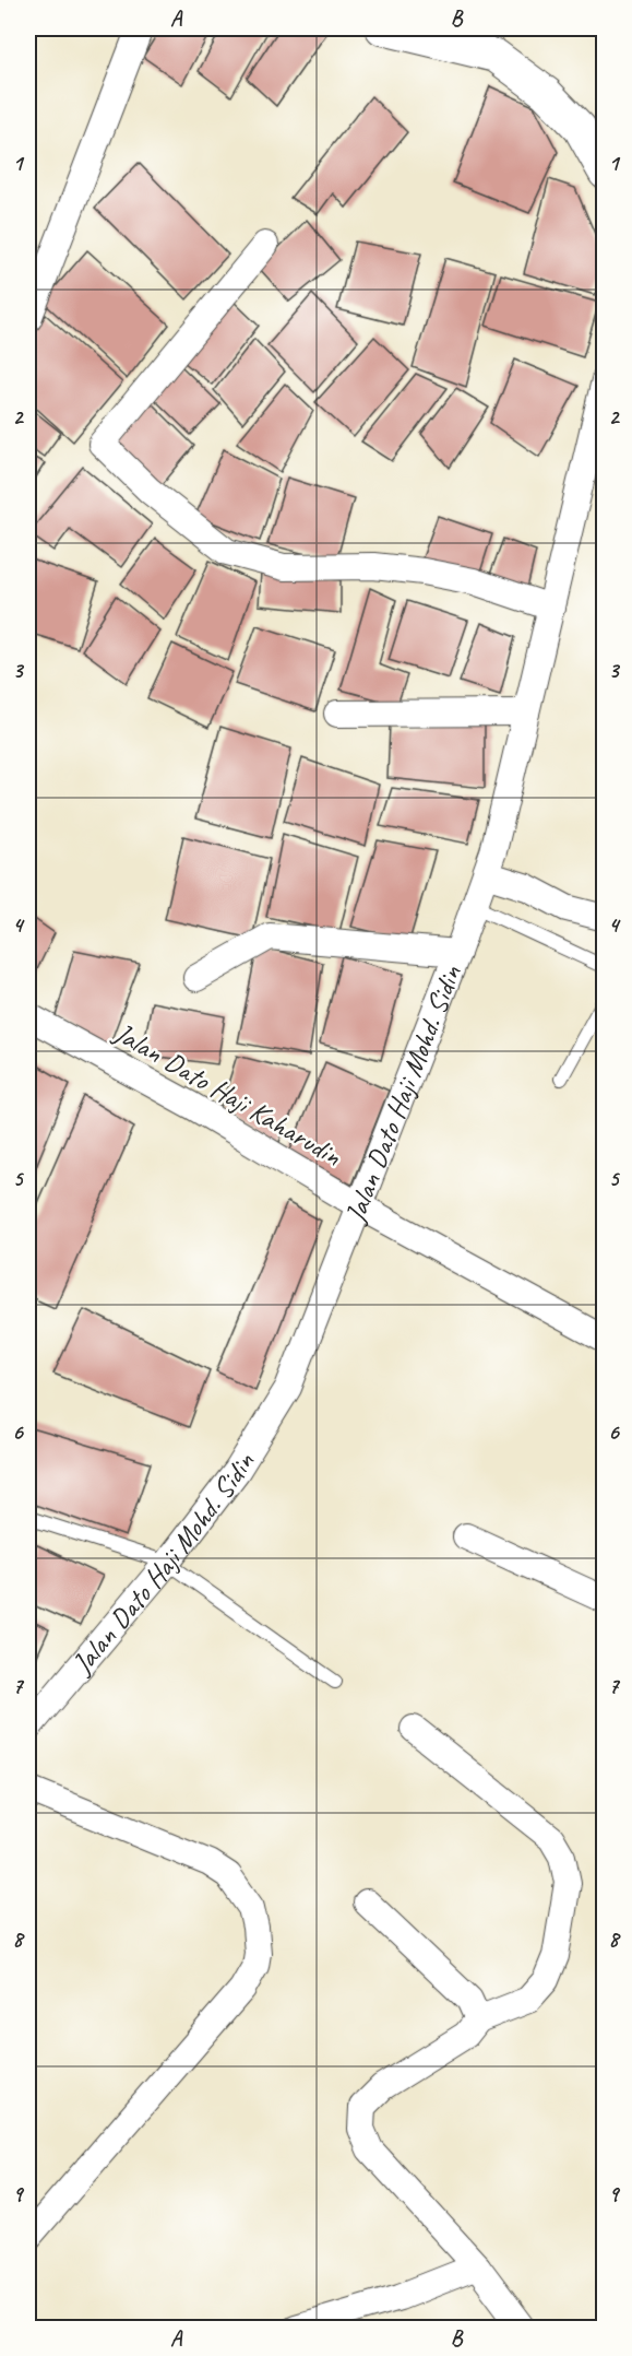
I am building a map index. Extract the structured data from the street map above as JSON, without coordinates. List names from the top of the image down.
{
  "streets": {
    "street": ["Jalan Dato Haji Kaharudin", "Jalan Dato Haji Mohd. Sidin"]
  },
  "crossings": [
    ["Jalan Dato Haji Kaharudin", "Jalan Dato Haji Mohd. Sidin"]
  ],
  "grid": {
    "columns": ["A", "B"],
    "rows": [
      "1",
      "2",
      "3",
      "4",
      "5",
      "6",
      "7",
      "8",
      "9"
    ]
  }
}
